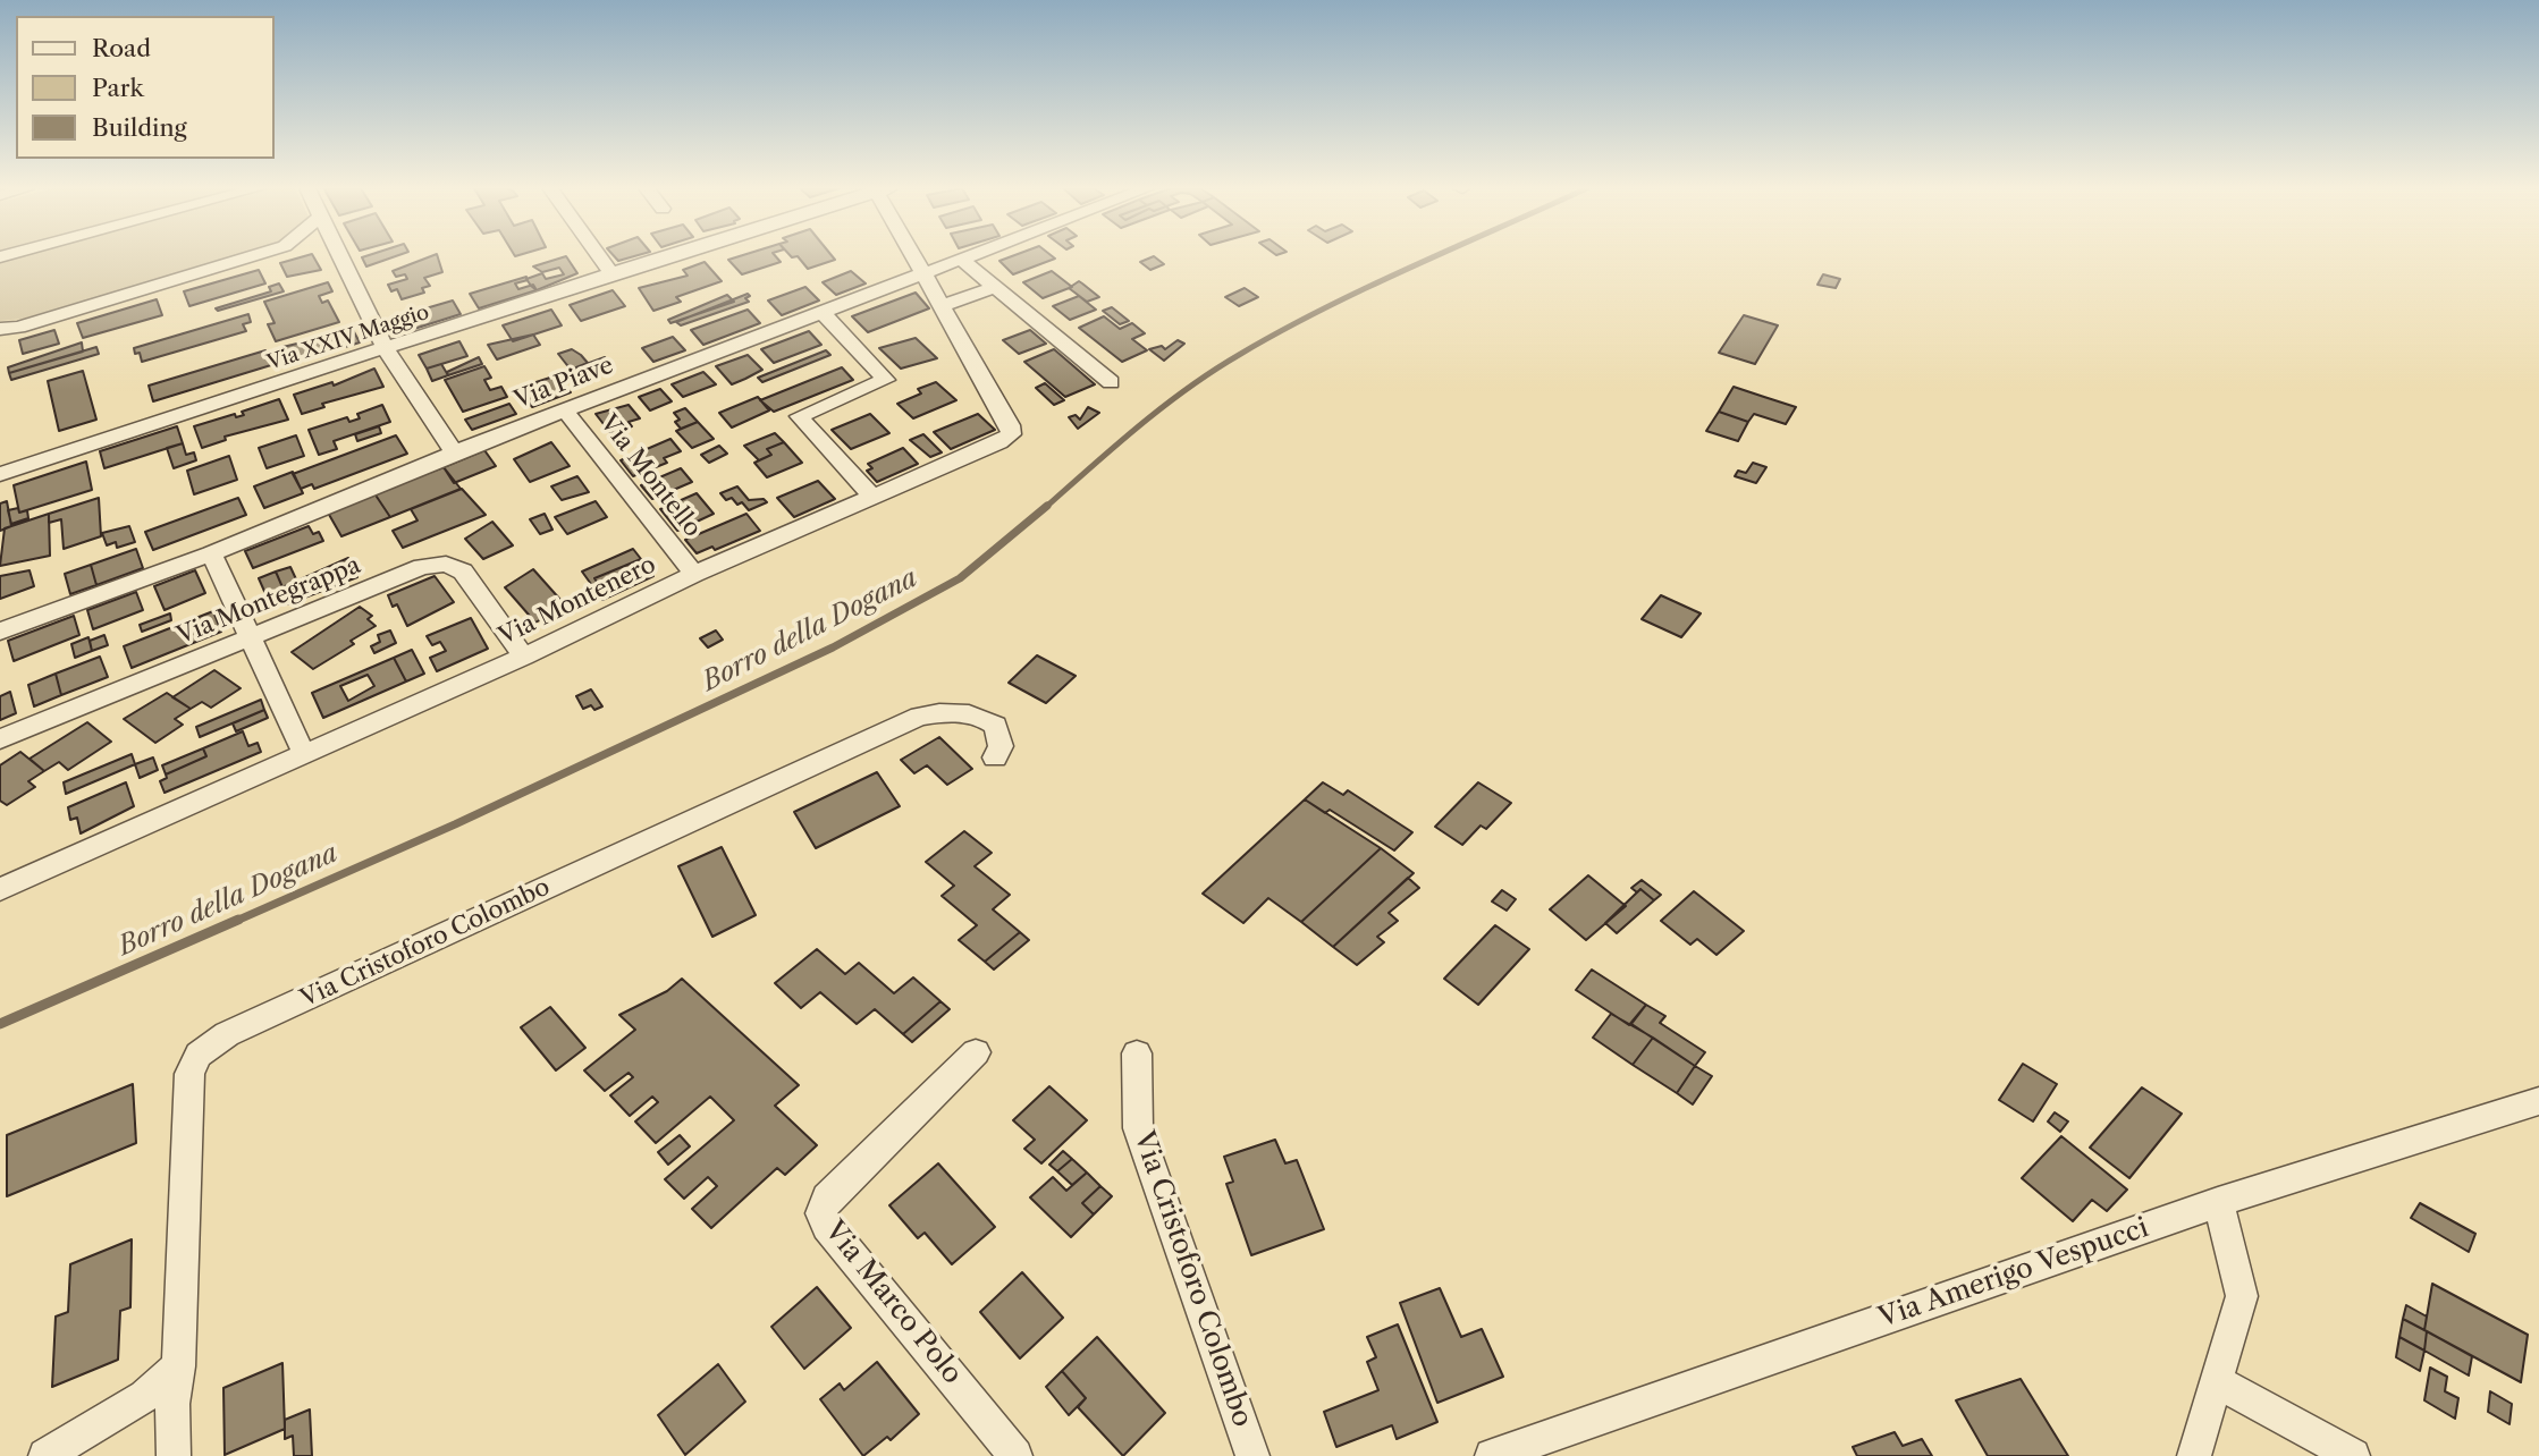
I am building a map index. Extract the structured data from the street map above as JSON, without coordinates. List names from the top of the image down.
{
  "streets": {
    "street": [
      "Via XXIV Maggio",
      "Via Piave",
      "Via Montello",
      "Via Montegrappa",
      "Via Montenero",
      "Via Cristoforo Colombo",
      "Via Amerigo Vespucci",
      "Via Marco Polo"
    ]
  },
  "crossings": [
    ["Via Piave", "Via Montello"],
    ["Via Piave", "Via Montenero"],
    ["Via Montello", "Via Montenero"],
    ["Via Montegrappa", "Via Montenero"]
  ],
  "water": ["Borro della Dogana"],
  "legend": ["Road", "Park", "Building"]
}
